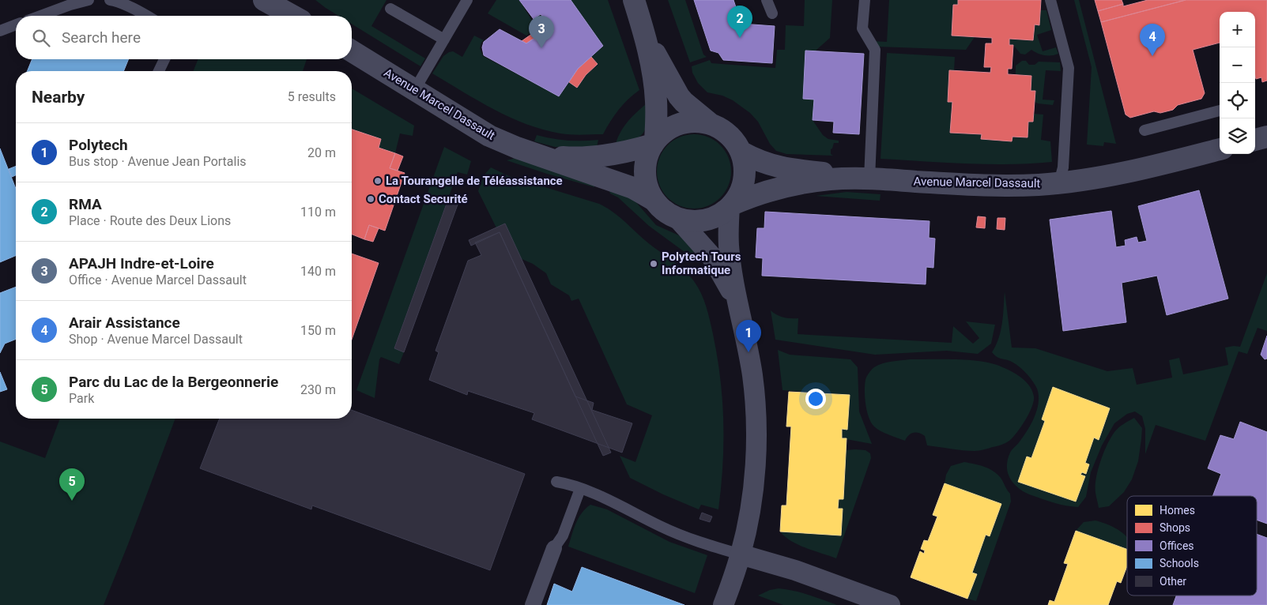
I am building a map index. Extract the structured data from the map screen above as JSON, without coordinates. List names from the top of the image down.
{
  "streets": {
    "street": ["Avenue Marcel Dassault"]
  },
  "places": ["La Tourangelle de Téléassistance", "Contact Securité", "Polytech Tours Informatique"],
  "legend": [
    "Homes",
    "Shops",
    "Offices",
    "Schools",
    "Other"
  ],
  "page": {
    "pins": [
      "2",
      "3",
      "4",
      "1",
      "5"
    ],
    "map_buttons": ["+", "−"],
    "search": "Search here",
    "heading": ["Nearby", "5 results"],
    "list": [
      {
        "mark": "1",
        "name": "Polytech",
        "note": "Bus stop · Avenue Jean Portalis",
        "value": "20 m"
      },
      {
        "mark": "2",
        "name": "RMA",
        "note": "Place · Route des Deux Lions",
        "value": "110 m"
      },
      {
        "mark": "3",
        "name": "APAJH Indre-et-Loire",
        "note": "Office · Avenue Marcel Dassault",
        "value": "140 m"
      },
      {
        "mark": "4",
        "name": "Arair Assistance",
        "note": "Shop · Avenue Marcel Dassault",
        "value": "150 m"
      },
      {
        "mark": "5",
        "name": "Parc du Lac de la Bergeonnerie",
        "note": "Park",
        "value": "230 m"
      }
    ]
  }
}
